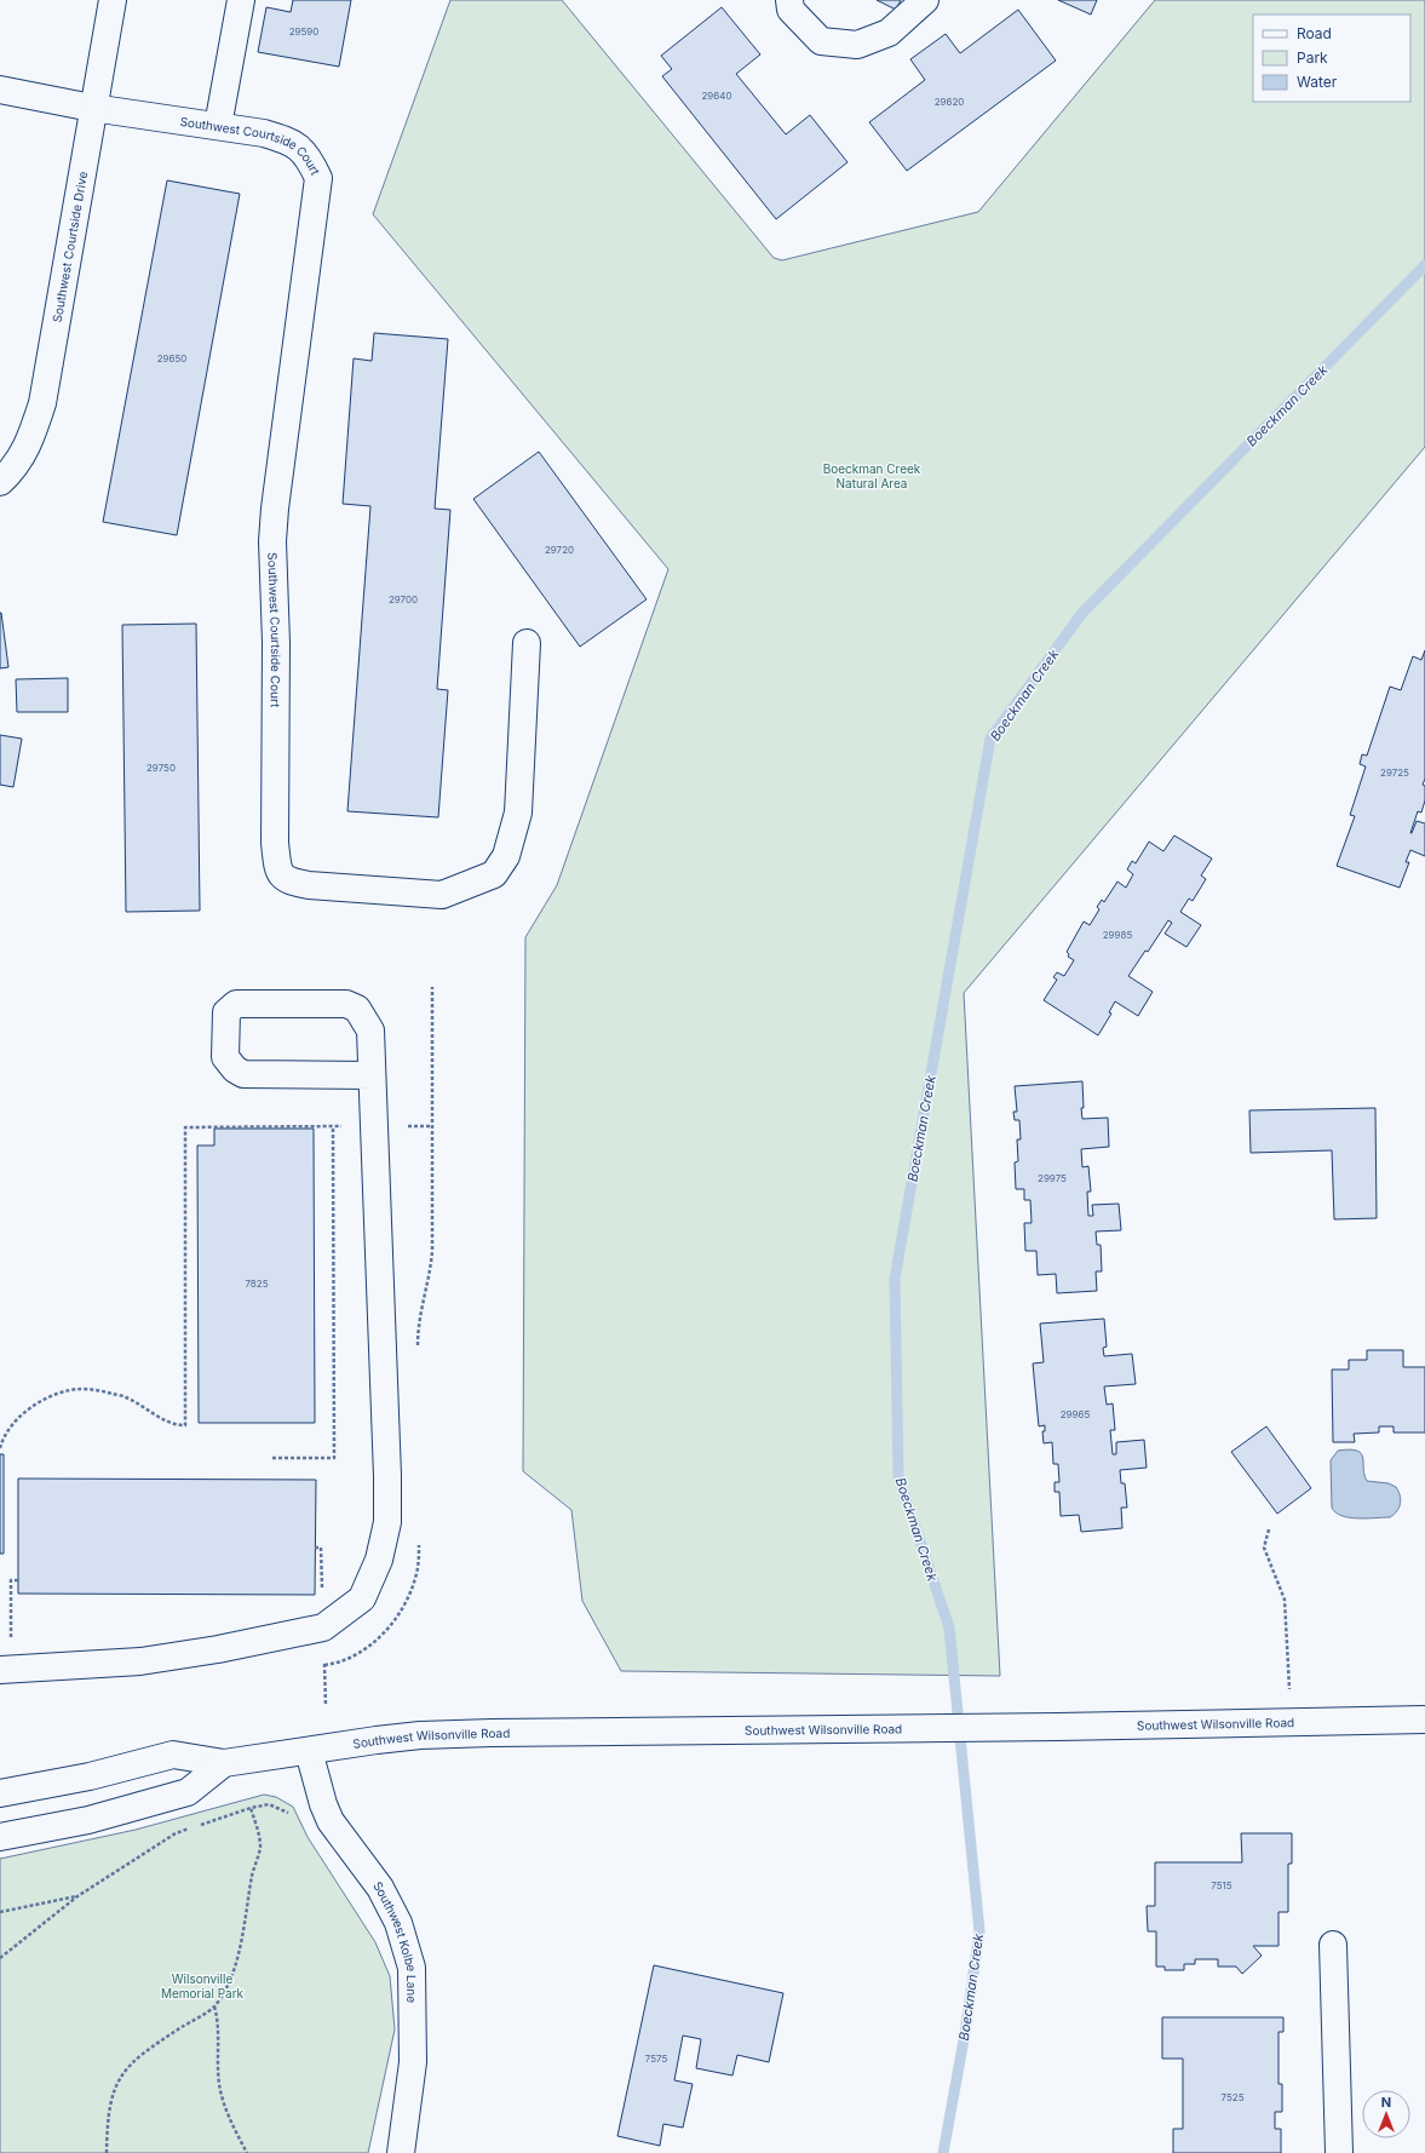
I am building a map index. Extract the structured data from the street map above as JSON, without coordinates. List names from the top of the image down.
{
  "streets": {
    "street": [
      "Southwest Courtside Court",
      "Southwest Courtside Drive",
      "Southwest Wilsonville Road",
      "Southwest Kolbe Lane"
    ]
  },
  "crossings": [
    ["Southwest Courtside Court", "Southwest Courtside Drive"],
    ["Southwest Wilsonville Road", "Southwest Kolbe Lane"]
  ],
  "water": ["Boeckman Creek"],
  "parks": ["Boeckman Creek Natural Area", "Wilsonville Memorial Park"],
  "house_numbers": [
    "29590",
    "29640",
    "29620",
    "29650",
    "29720",
    "29700",
    "29750",
    "29725",
    "29985",
    "29975",
    "7825",
    "29965",
    "7515",
    "7575",
    "7525"
  ],
  "legend": ["Road", "Park", "Water"],
  "north": "top"
}
